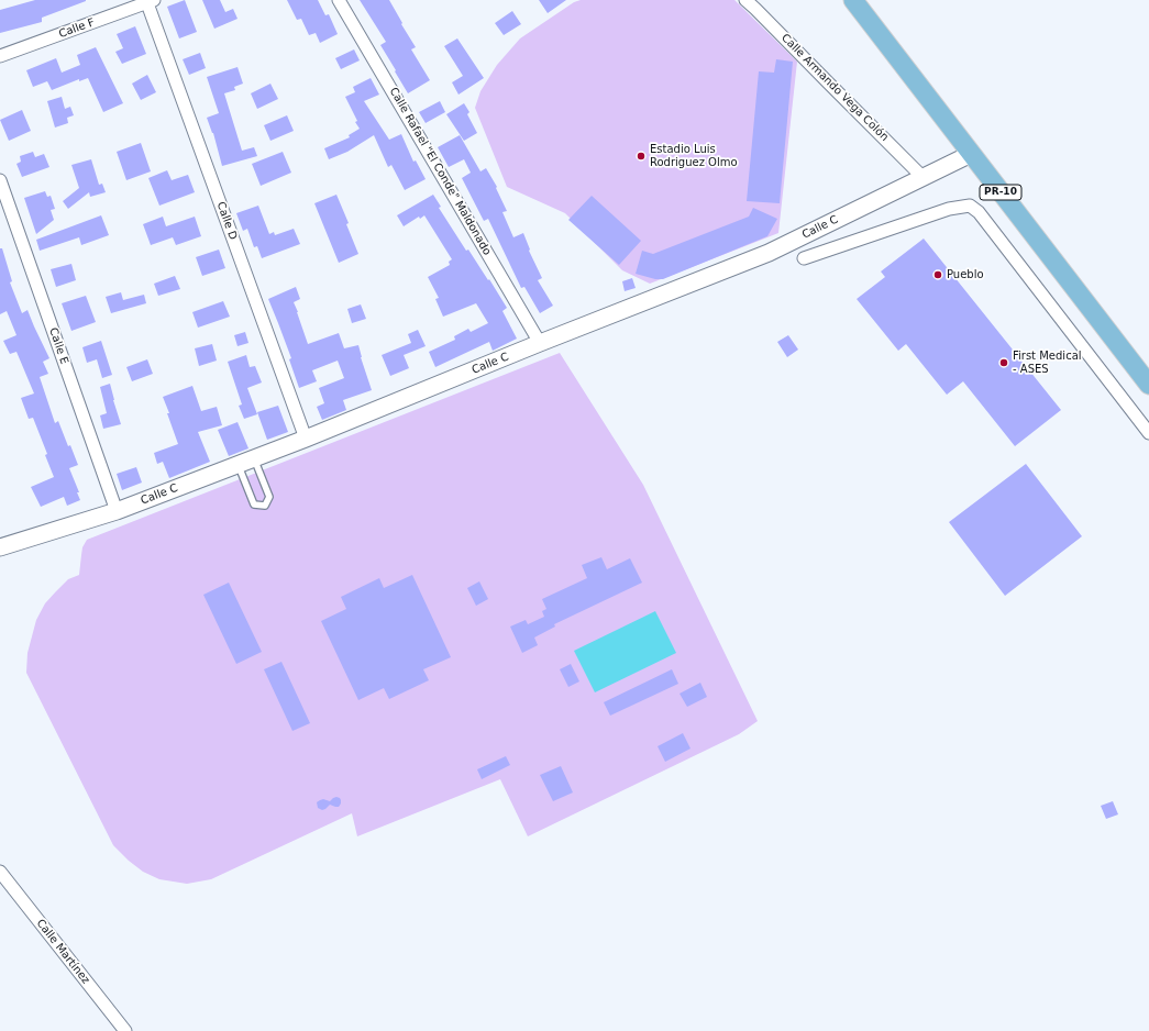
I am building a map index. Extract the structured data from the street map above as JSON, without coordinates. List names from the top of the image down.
{
  "streets": {
    "main road": ["PR-10"],
    "street": [
      "Calle F",
      "Calle Armando Vega Colón",
      "Calle Rafael \"El Conde\" Maldonado",
      "Calle D",
      "Calle C",
      "Calle E",
      "Calle Martínez"
    ]
  },
  "crossings": [
    ["Calle F", "Calle D"],
    ["Calle Armando Vega Colón", "Calle C"],
    ["Calle Rafael \"El Conde\" Maldonado", "Calle C"],
    ["PR-10", "Calle C"],
    ["Calle D", "Calle C"],
    ["Calle C", "Calle E"]
  ],
  "places": ["Estadio Luis Rodriguez Olmo", "Pueblo", "First Medical - ASES"]
}
